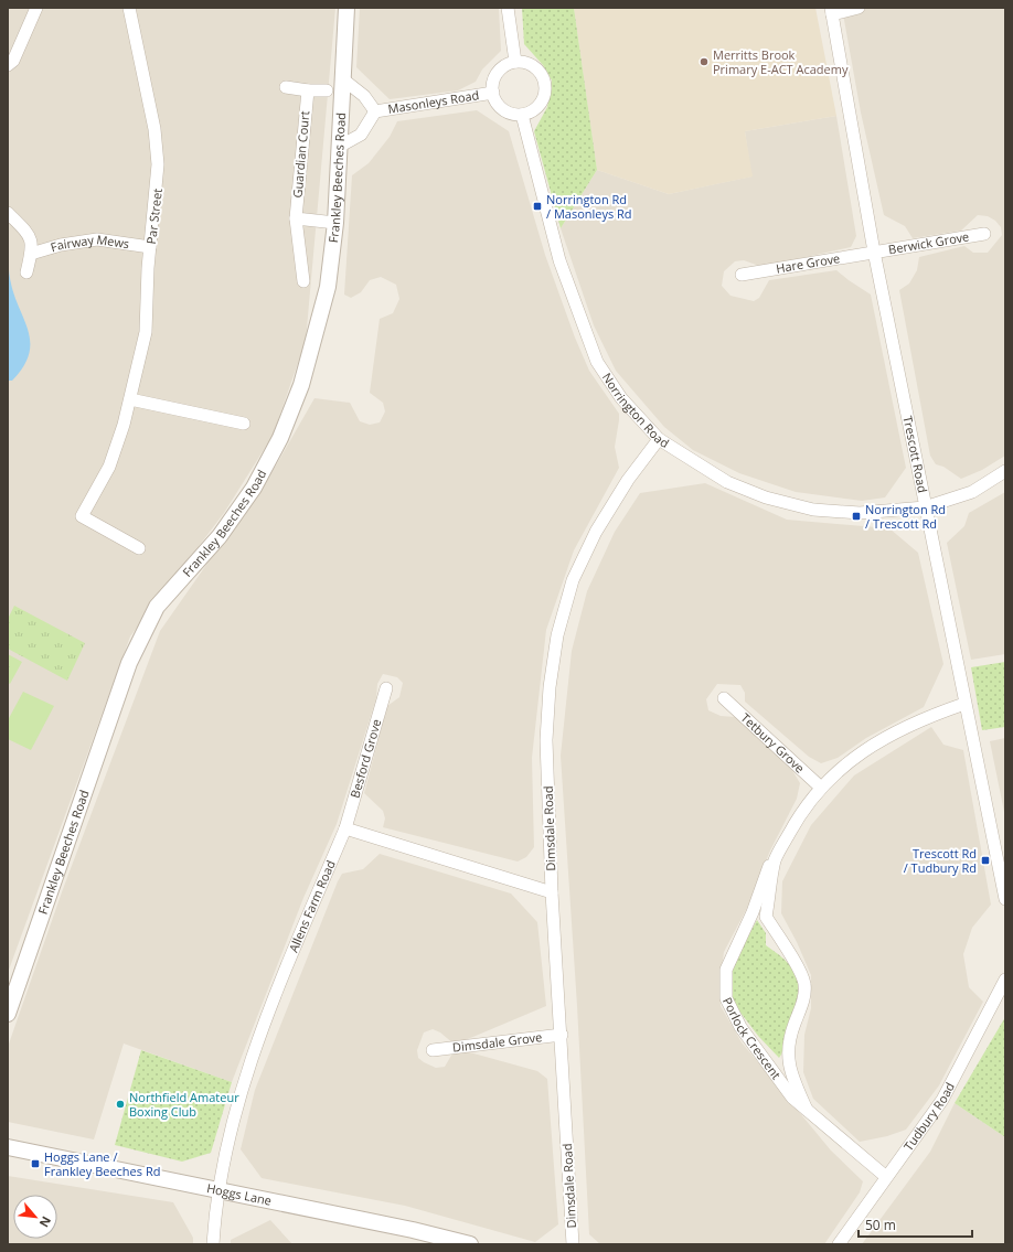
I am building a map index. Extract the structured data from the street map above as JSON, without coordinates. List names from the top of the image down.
{
  "streets": {
    "street": [
      "Masonleys Road",
      "Guardian Court",
      "Frankley Beeches Road",
      "Par Street",
      "Berwick Grove",
      "Fairway Mews",
      "Hare Grove",
      "Norrington Road",
      "Trescott Road",
      "Tetbury Grove",
      "Besford Grove",
      "Dimsdale Road",
      "Allens Farm Road",
      "Porlock Crescent",
      "Dimsdale Grove",
      "Tudbury Road",
      "Hoggs Lane"
    ]
  },
  "crossings": [
    ["Masonleys Road", "Frankley Beeches Road"],
    ["Masonleys Road", "Norrington Road"],
    ["Par Street", "Fairway Mews"],
    ["Berwick Grove", "Hare Grove"],
    ["Berwick Grove", "Trescott Road"],
    ["Hare Grove", "Trescott Road"],
    ["Norrington Road", "Trescott Road"],
    ["Norrington Road", "Dimsdale Road"],
    ["Trescott Road", "Porlock Crescent"],
    ["Tetbury Grove", "Porlock Crescent"],
    ["Besford Grove", "Allens Farm Road"],
    ["Dimsdale Road", "Dimsdale Grove"],
    ["Allens Farm Road", "Hoggs Lane"],
    ["Porlock Crescent", "Tudbury Road"]
  ],
  "places": {
    "other": ["Merritts Brook Primary E-ACT Academy", "Northfield Amateur Boxing Club"],
    "transit": [
      "Norrington Rd / Masonleys Rd",
      "Norrington Rd / Trescott Rd",
      "Trescott Rd / Tudbury Rd",
      "Hoggs Lane / Frankley Beeches Rd"
    ]
  },
  "scale_bar": "50 m",
  "north": "bottom right"
}
